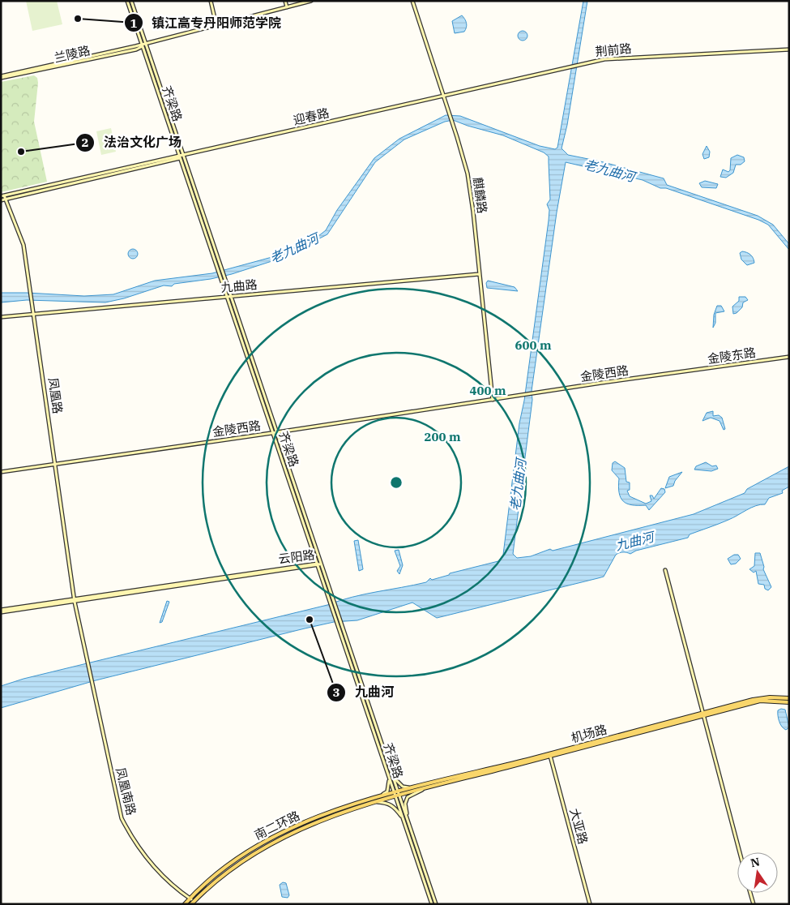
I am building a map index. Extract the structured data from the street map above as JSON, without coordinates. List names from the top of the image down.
{
  "streets": {
    "main road": ["机场路", "南二环路"],
    "street": [
      "荆前路",
      "兰陵路",
      "齐梁路",
      "迎春路",
      "麒麟路",
      "九曲路",
      "金陵东路",
      "金陵西路",
      "凤凰路",
      "云阳路",
      "凤凰南路",
      "大亚路"
    ]
  },
  "crossings": [
    ["荆前路", "迎春路"],
    ["荆前路", "麒麟路"],
    ["兰陵路", "齐梁路"],
    ["齐梁路", "迎春路"],
    ["齐梁路", "九曲路"],
    ["齐梁路", "金陵西路"],
    ["齐梁路", "云阳路"],
    ["齐梁路", "机场路"],
    ["齐梁路", "南二环路"],
    ["迎春路", "麒麟路"],
    ["迎春路", "凤凰路"],
    ["麒麟路", "九曲路"],
    ["麒麟路", "金陵西路"],
    ["九曲路", "凤凰路"],
    ["金陵东路", "金陵西路"],
    ["金陵西路", "凤凰路"],
    ["凤凰路", "云阳路"],
    ["凤凰路", "凤凰南路"],
    ["云阳路", "凤凰南路"],
    ["机场路", "南二环路"],
    ["机场路", "大亚路"],
    ["凤凰南路", "南二环路"]
  ],
  "water": ["老九曲河", "九曲河"],
  "places": ["镇江高专丹阳师范学院", "法治文化广场", "九曲河"],
  "north": "top",
  "rings": ["600 m", "400 m", "200 m"]
}
